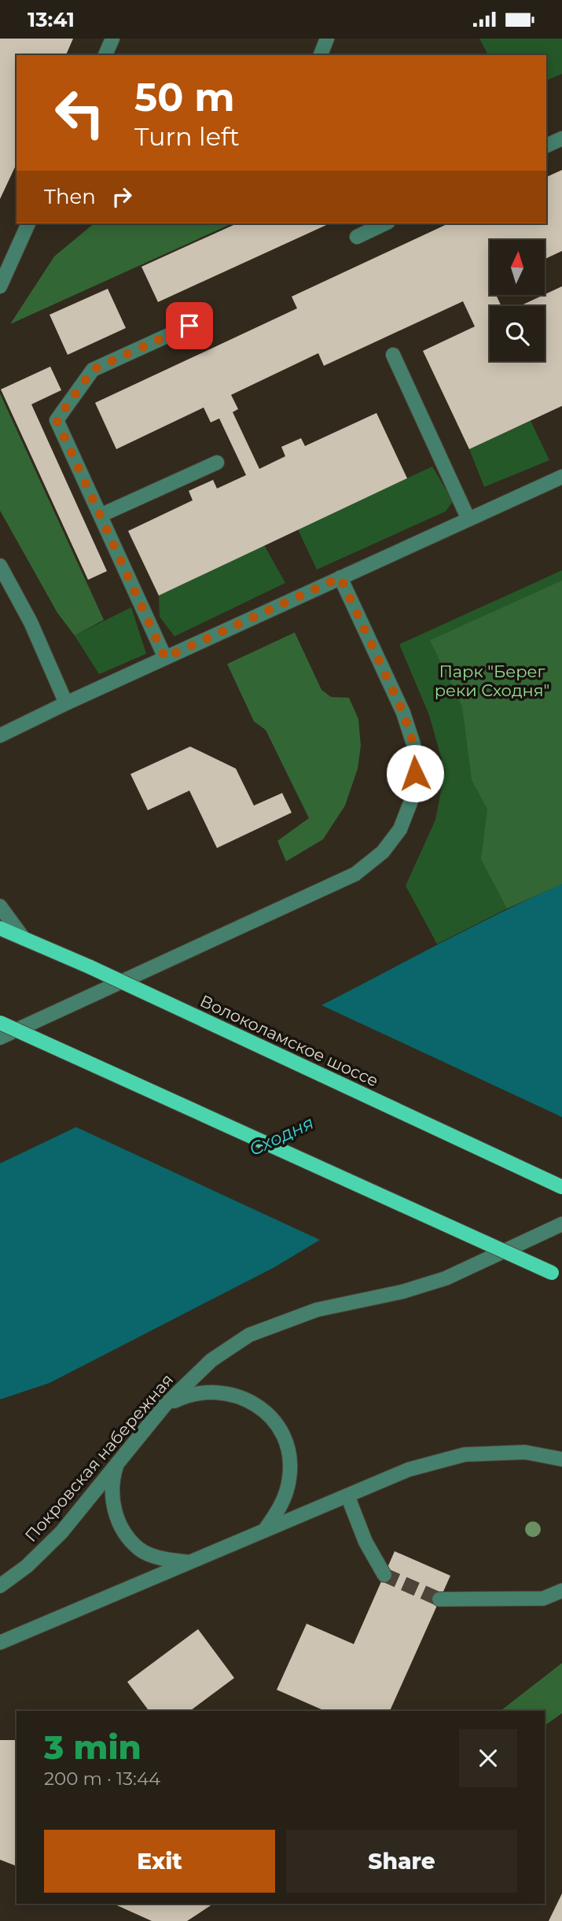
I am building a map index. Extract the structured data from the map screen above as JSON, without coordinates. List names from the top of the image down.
{
  "streets": {
    "main road": ["Волоколамское шоссе"],
    "street": ["Покровская набережная"]
  },
  "water": ["Сходня"],
  "parks": ["Парк \"Берег реки Сходня\""],
  "north": "top",
  "page": {
    "status": "13:41",
    "turn": ["50 m", "Turn left"],
    "then": "Then",
    "heading": ["3 min", "200 m · 13:44"],
    "buttons": ["Exit", "Share"]
  }
}
